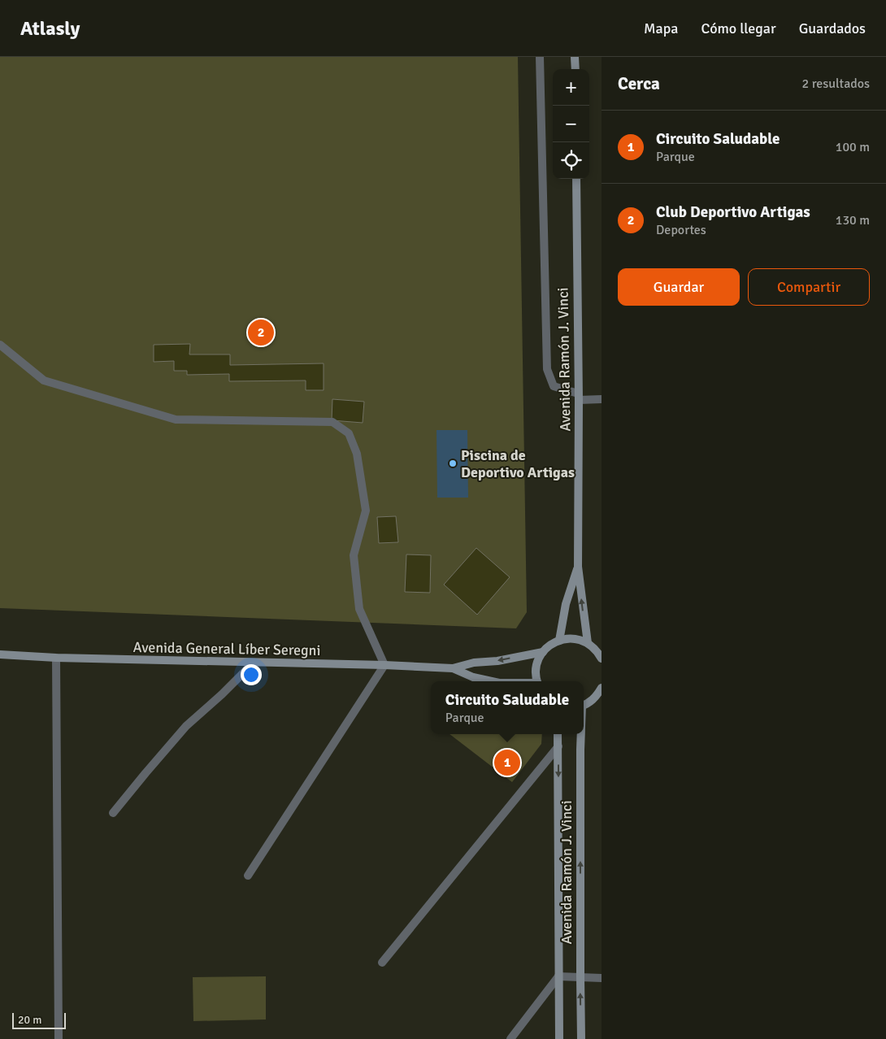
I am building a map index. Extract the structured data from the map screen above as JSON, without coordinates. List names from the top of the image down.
{
  "streets": {
    "street": ["Avenida Ramón J. Vinci", "Avenida General Líber Seregni"]
  },
  "places": ["Piscina de Deportivo Artigas"],
  "scale_bar": "20 m",
  "page": {
    "header": "Atlasly",
    "nav": ["Mapa", "Cómo llegar", "Guardados"],
    "heading": ["Cerca", "2 resultados"],
    "map_buttons": ["+", "−"],
    "list": [
      {
        "mark": "1",
        "name": "Circuito Saludable",
        "note": "Parque",
        "value": "100 m"
      },
      {
        "mark": "2",
        "name": "Club Deportivo Artigas",
        "note": "Deportes",
        "value": "130 m"
      }
    ],
    "buttons": ["Guardar", "Compartir"],
    "pins": ["2", "1"],
    "popup": ["Circuito Saludable", "Parque"],
    "scale": "20 m"
  }
}
